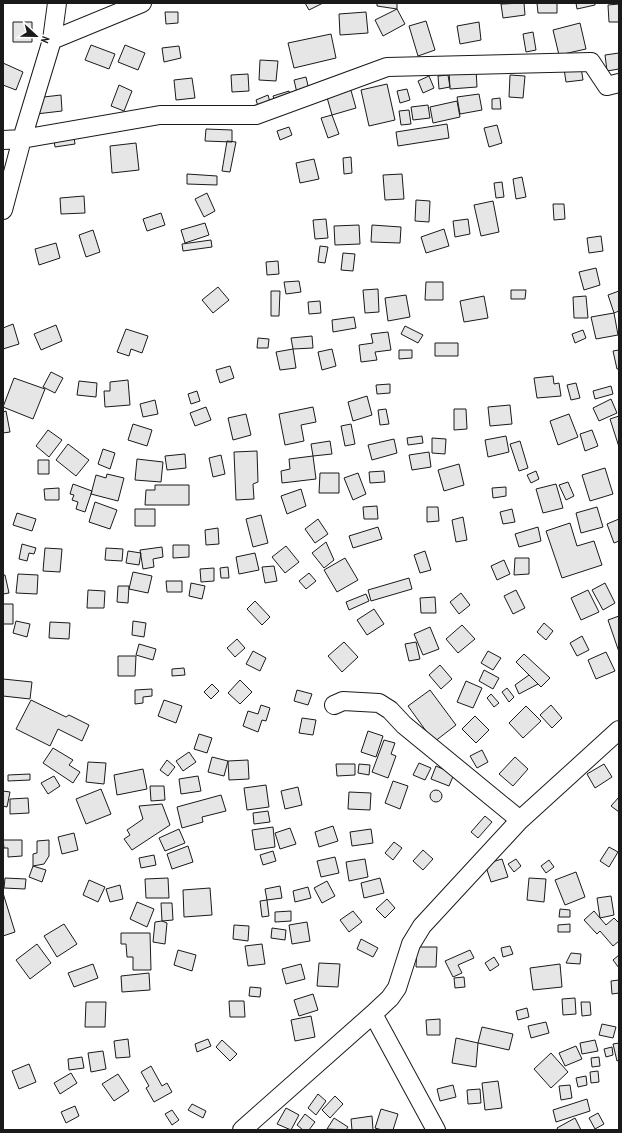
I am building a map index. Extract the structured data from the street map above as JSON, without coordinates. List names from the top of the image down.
{
  "north": "right"
}
